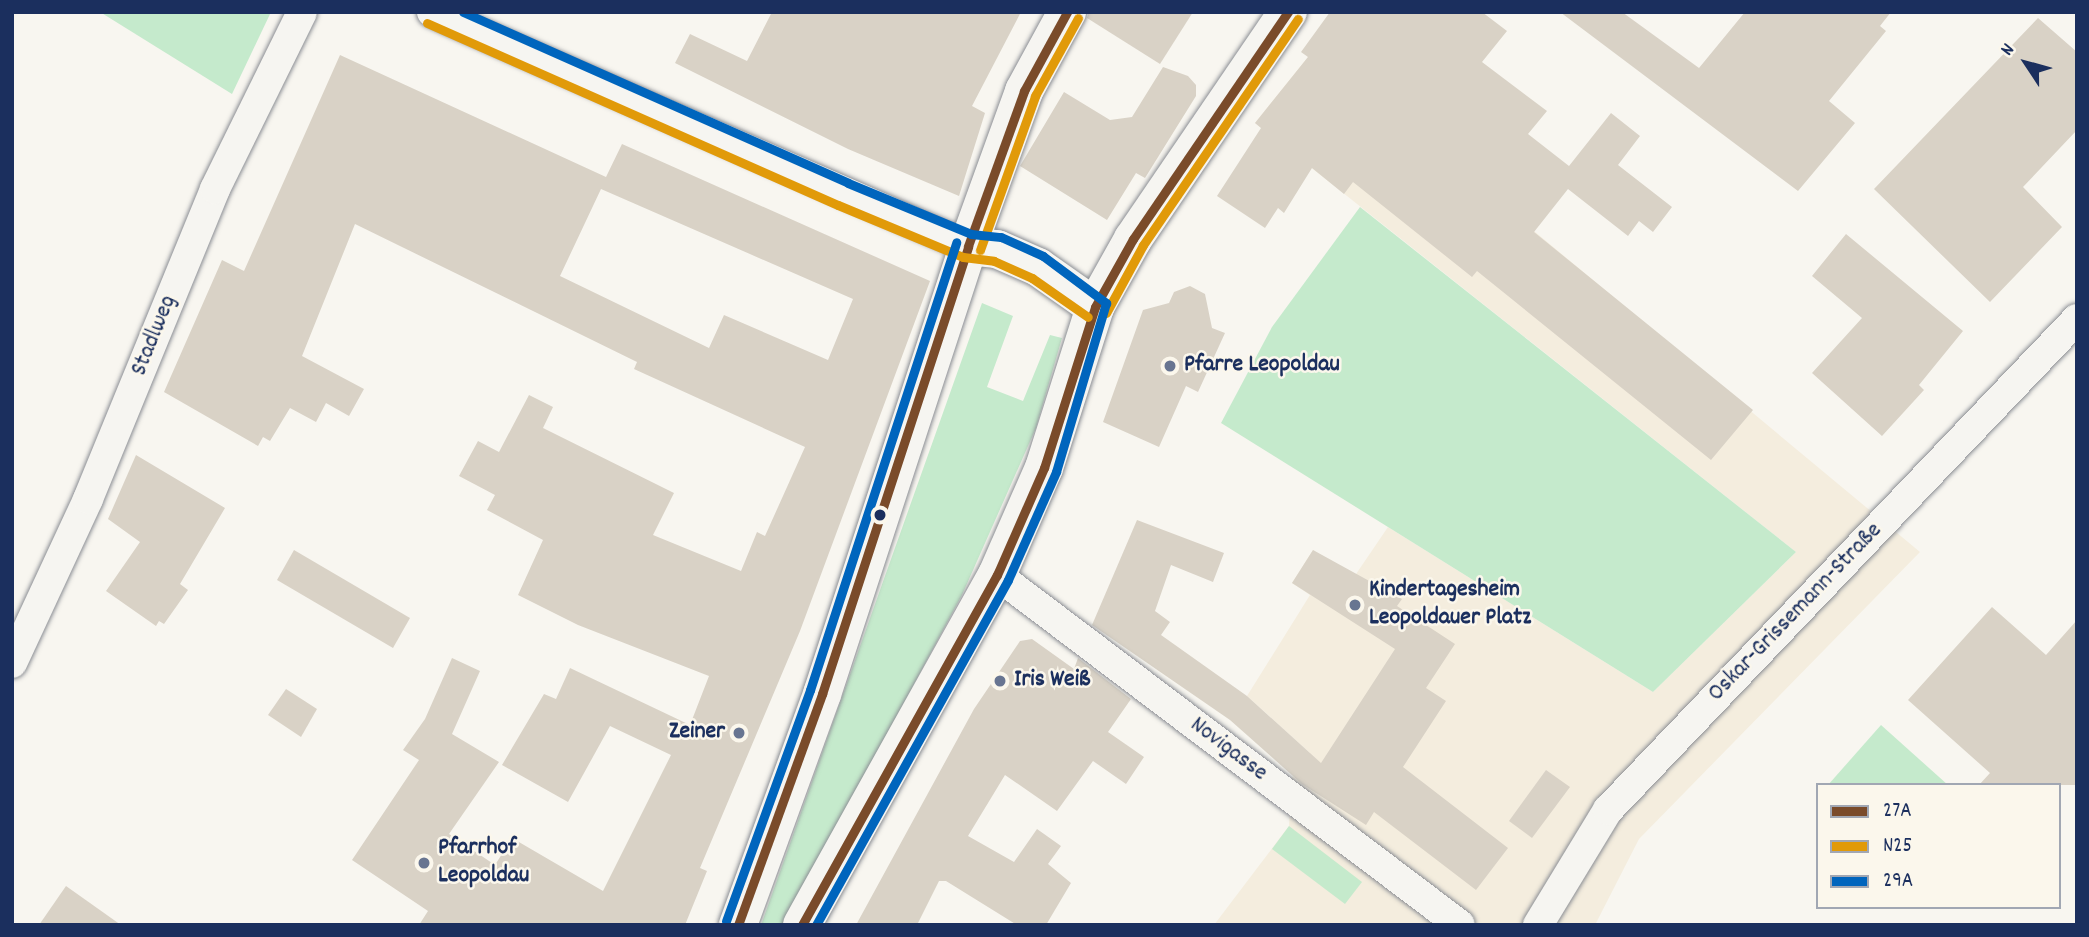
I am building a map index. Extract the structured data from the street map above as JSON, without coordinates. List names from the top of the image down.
{
  "streets": {
    "street": ["Stadlweg", "Oskar-Grissemann-Straße", "Novigasse"]
  },
  "places": [
    "Pfarre Leopoldau",
    "Kindertagesheim Leopoldauer Platz",
    "Iris Weiß",
    "Zeiner",
    "Pfarrhof Leopoldau"
  ],
  "lines": ["transit line 27A", "transit line 29A", "transit line N25"],
  "legend": ["27A", "N25", "29A"],
  "north": "top left"
}
